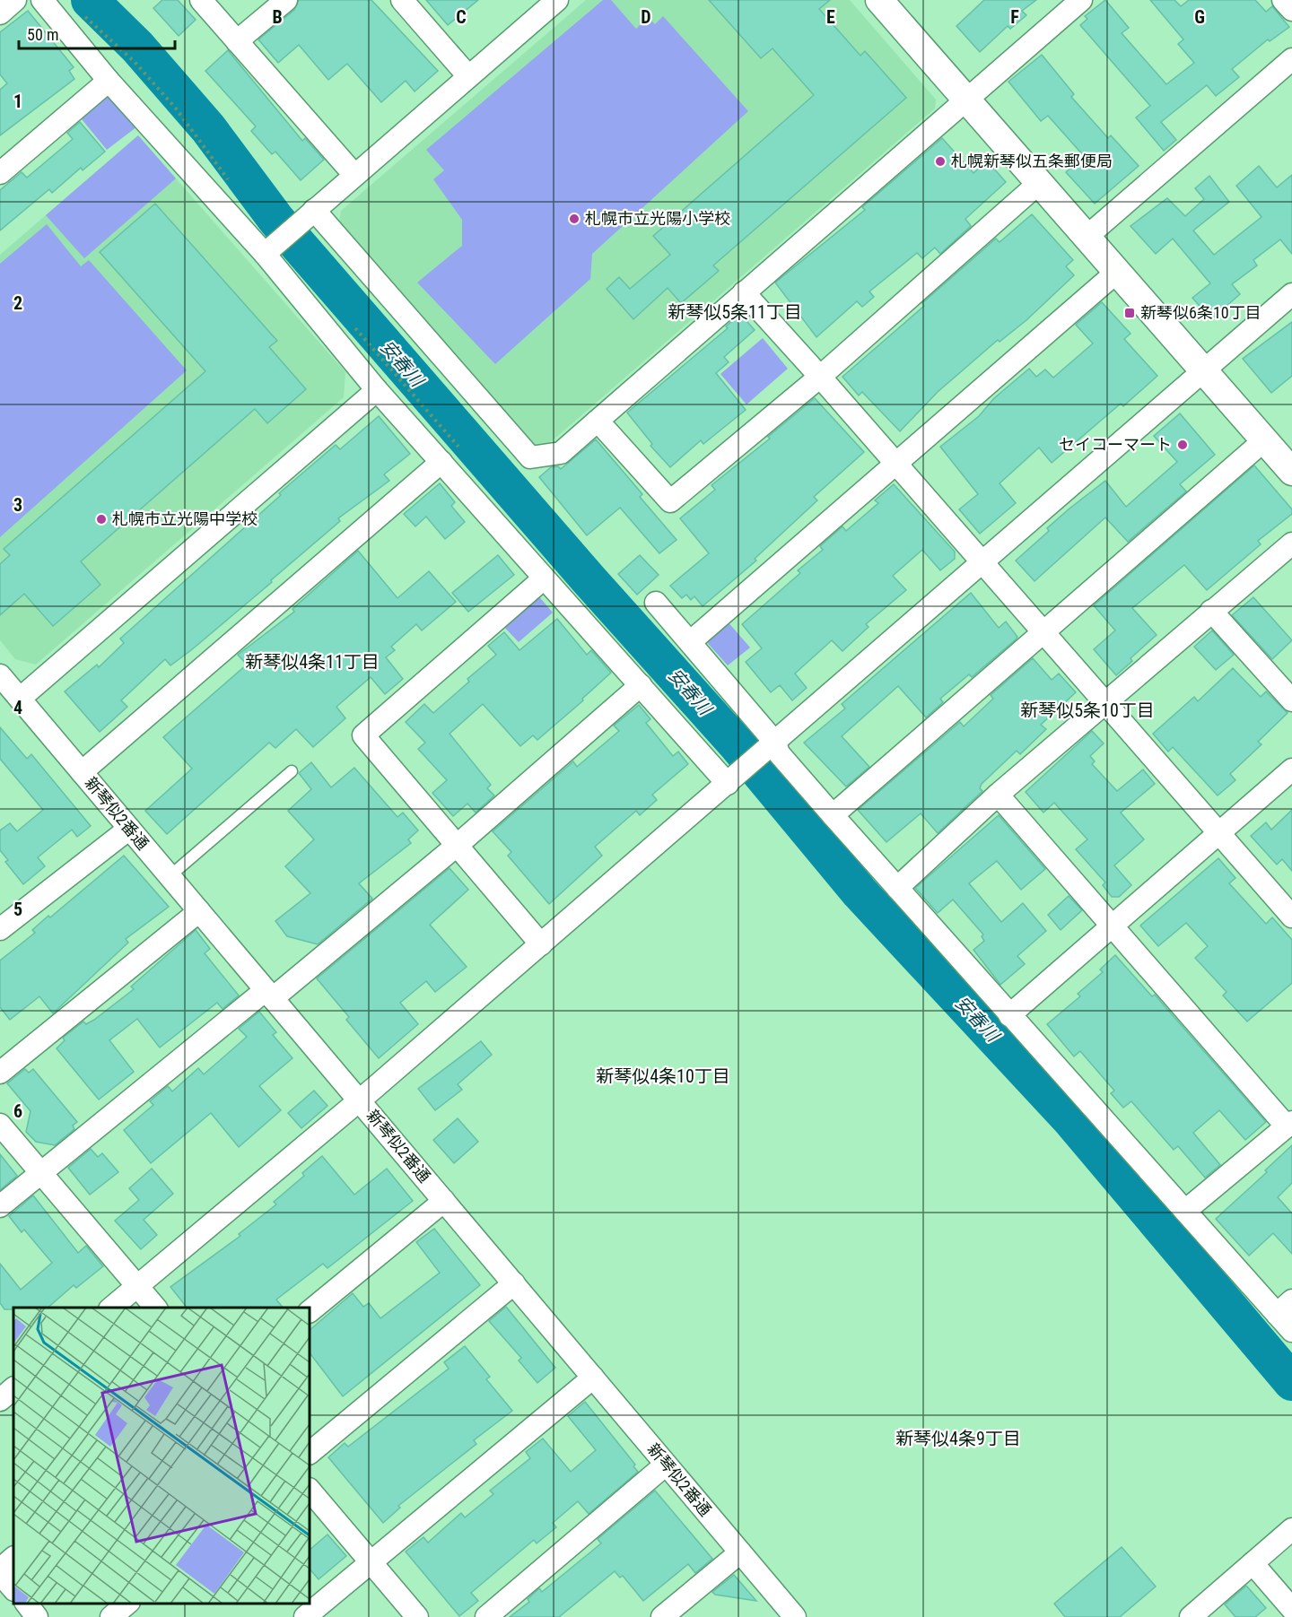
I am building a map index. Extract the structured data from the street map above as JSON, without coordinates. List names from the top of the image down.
{
  "streets": {
    "street": ["新琴似2番通"]
  },
  "districts": [
    "新琴似5条11丁目",
    "新琴似4条11丁目",
    "新琴似5条10丁目",
    "新琴似4条10丁目",
    "新琴似4条9丁目"
  ],
  "water": ["安春川"],
  "places": {
    "other": [
      "札幌新琴似五条郵便局",
      "札幌市立光陽小学校",
      "セイコーマート",
      "札幌市立光陽中学校"
    ],
    "transit": ["新琴似6条10丁目"]
  },
  "scale_bar": "50 m",
  "grid": {
    "columns": [
      "B",
      "C",
      "D",
      "E",
      "F",
      "G"
    ],
    "rows": [
      "1",
      "2",
      "3",
      "4",
      "5",
      "6"
    ]
  }
}
